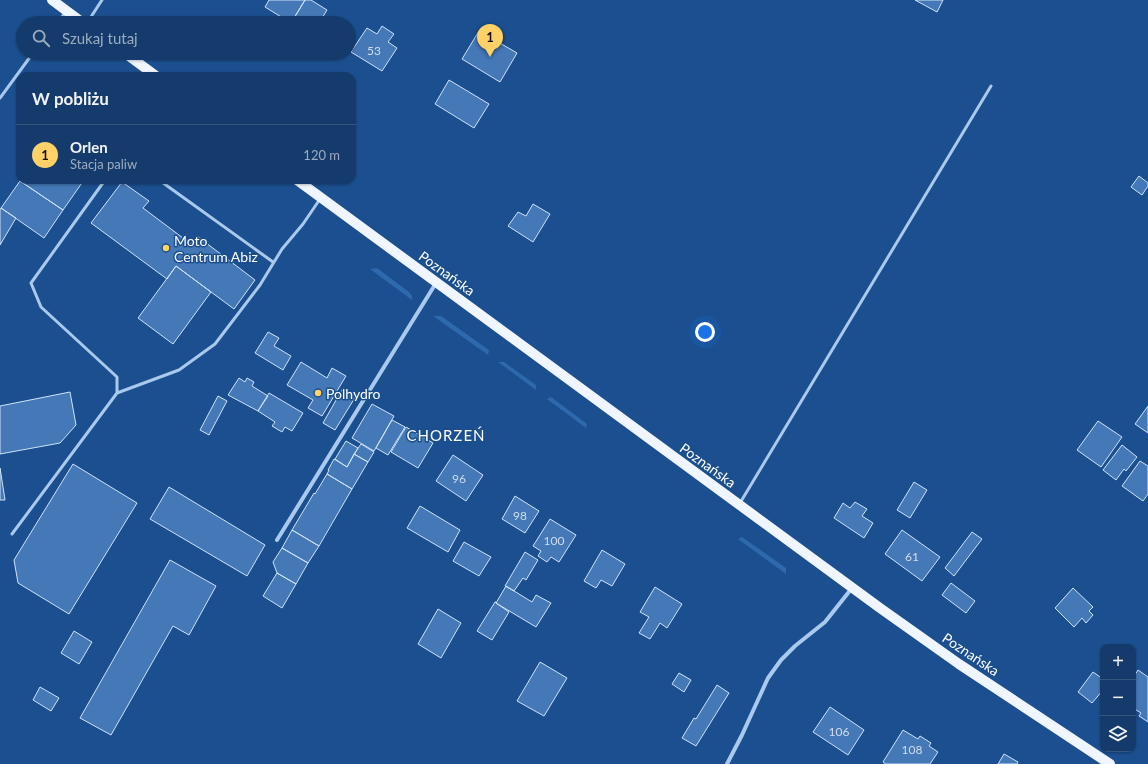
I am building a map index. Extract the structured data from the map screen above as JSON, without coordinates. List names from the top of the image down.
{
  "streets": {
    "main road": ["Poznańska"]
  },
  "districts": ["CHORZEŃ"],
  "places": ["Moto Centrum Abiz", "Polhydro"],
  "house_numbers": [
    "53",
    "96",
    "98",
    "100",
    "61",
    "106",
    "108"
  ],
  "page": {
    "search": "Szukaj tutaj",
    "pins": "1",
    "heading": "W pobliżu",
    "list": [
      {
        "mark": "1",
        "name": "Orlen",
        "note": "Stacja paliw",
        "value": "120 m"
      }
    ],
    "map_buttons": ["+", "−"]
  }
}
